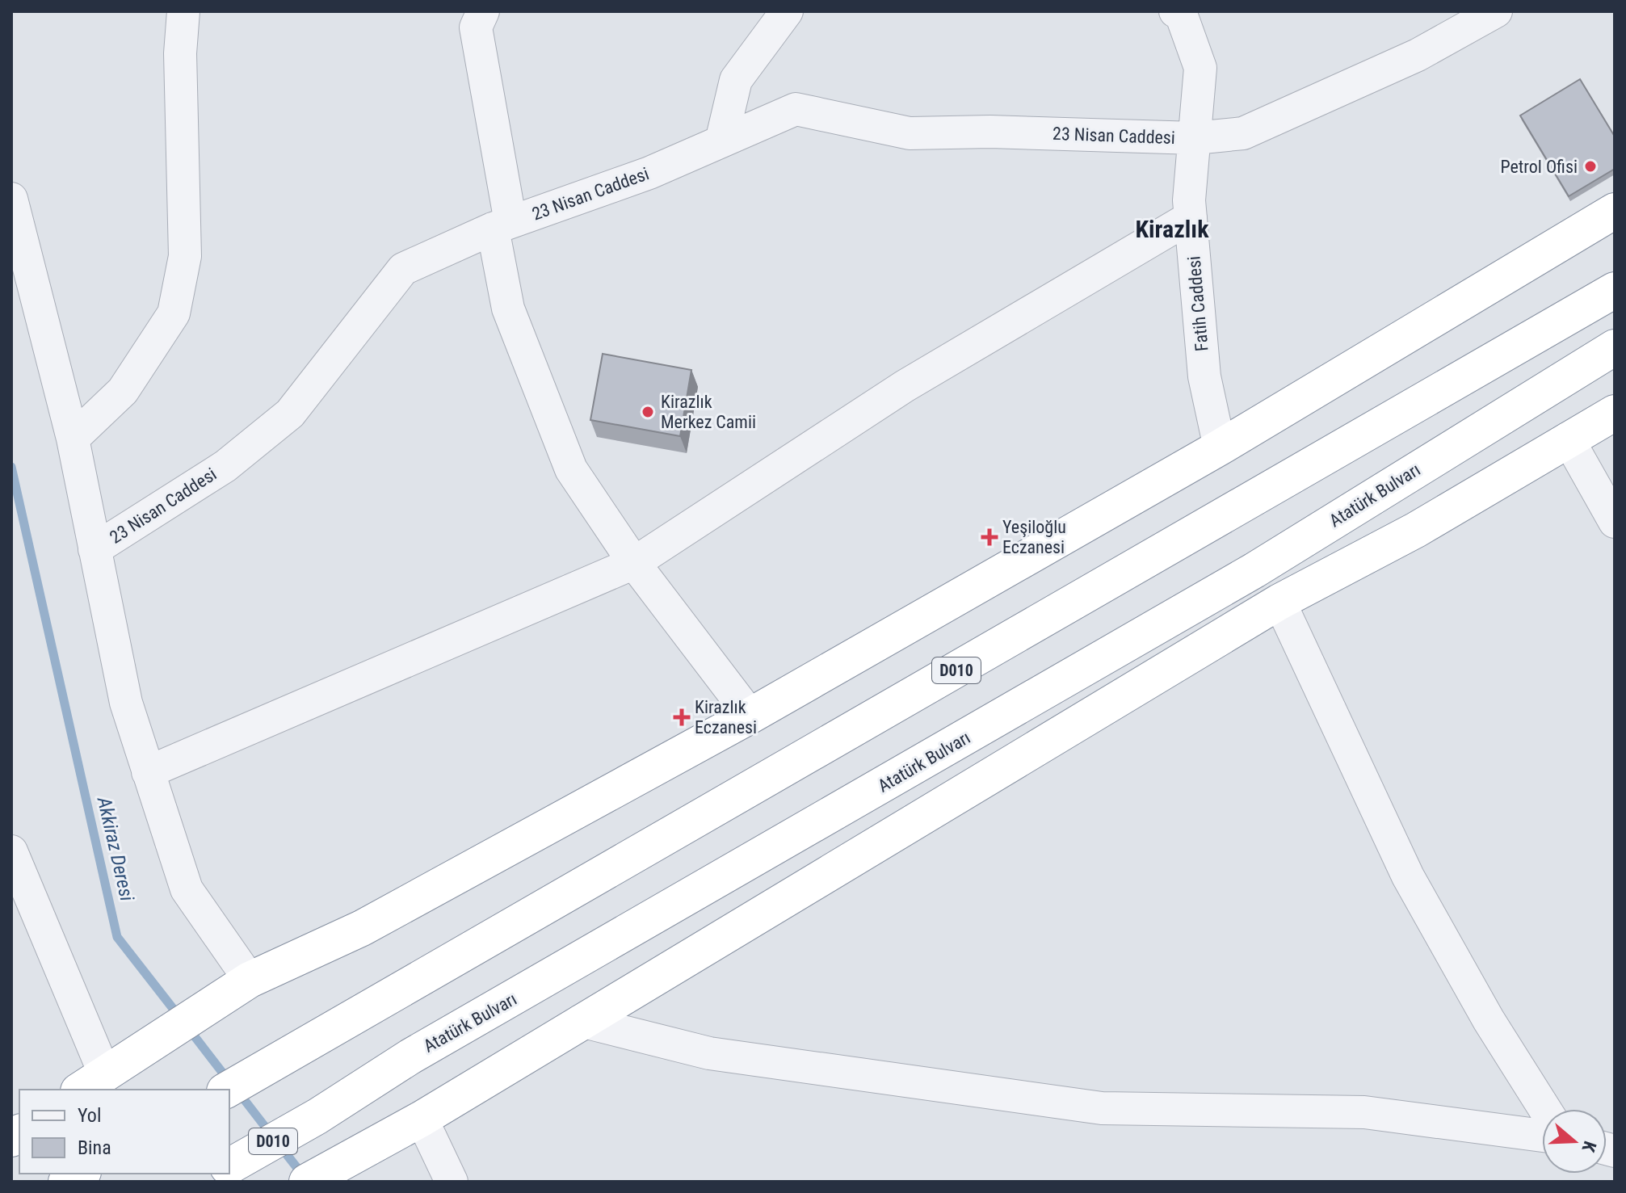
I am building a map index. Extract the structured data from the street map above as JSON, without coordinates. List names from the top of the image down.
{
  "streets": {
    "highway": ["Atatürk Bulvarı", "D010"],
    "street": ["23 Nisan Caddesi", "Fatih Caddesi"]
  },
  "crossings": [
    ["23 Nisan Caddesi", "Fatih Caddesi"]
  ],
  "districts": ["Kirazlık"],
  "water": ["Akkiraz Deresi"],
  "places": {
    "other": ["Petrol Ofisi", "Kirazlık Merkez Camii"],
    "health": ["Yeşiloğlu Eczanesi", "Kirazlık Eczanesi"]
  },
  "legend": ["Yol", "Bina"],
  "north": "right"
}
